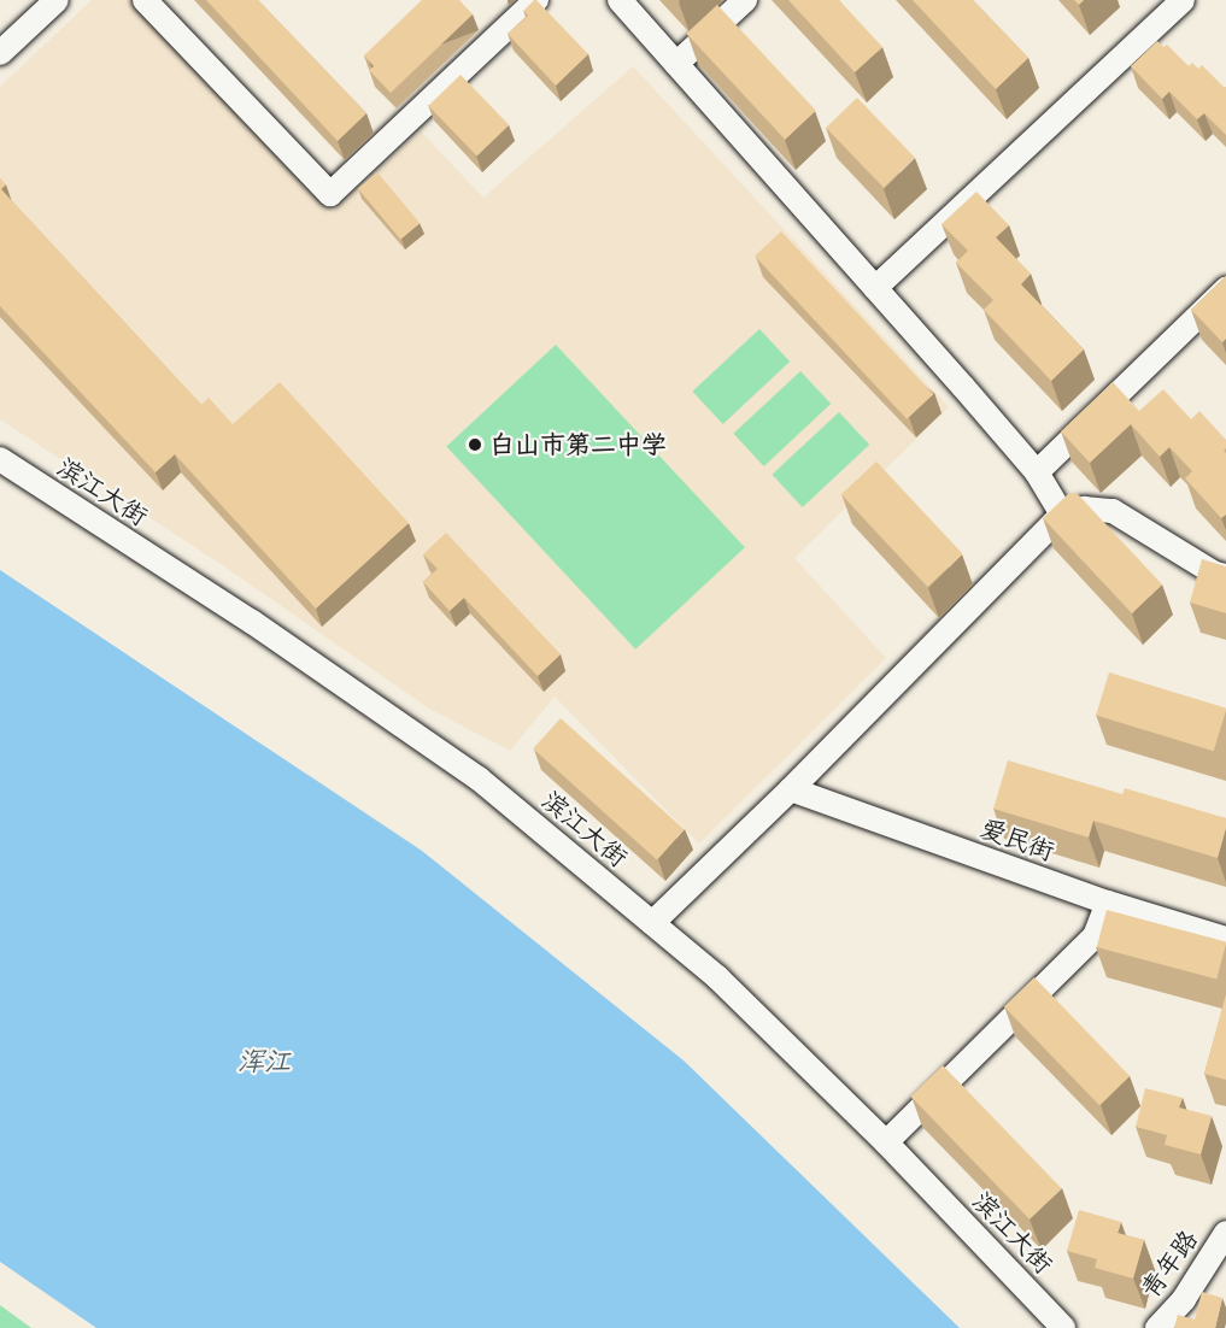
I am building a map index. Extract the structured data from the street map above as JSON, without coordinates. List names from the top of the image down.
{
  "streets": {
    "street": ["滨江大街", "爱民街", "青年路"]
  },
  "water": ["浑江"],
  "places": ["白山市第二中学"]
}
